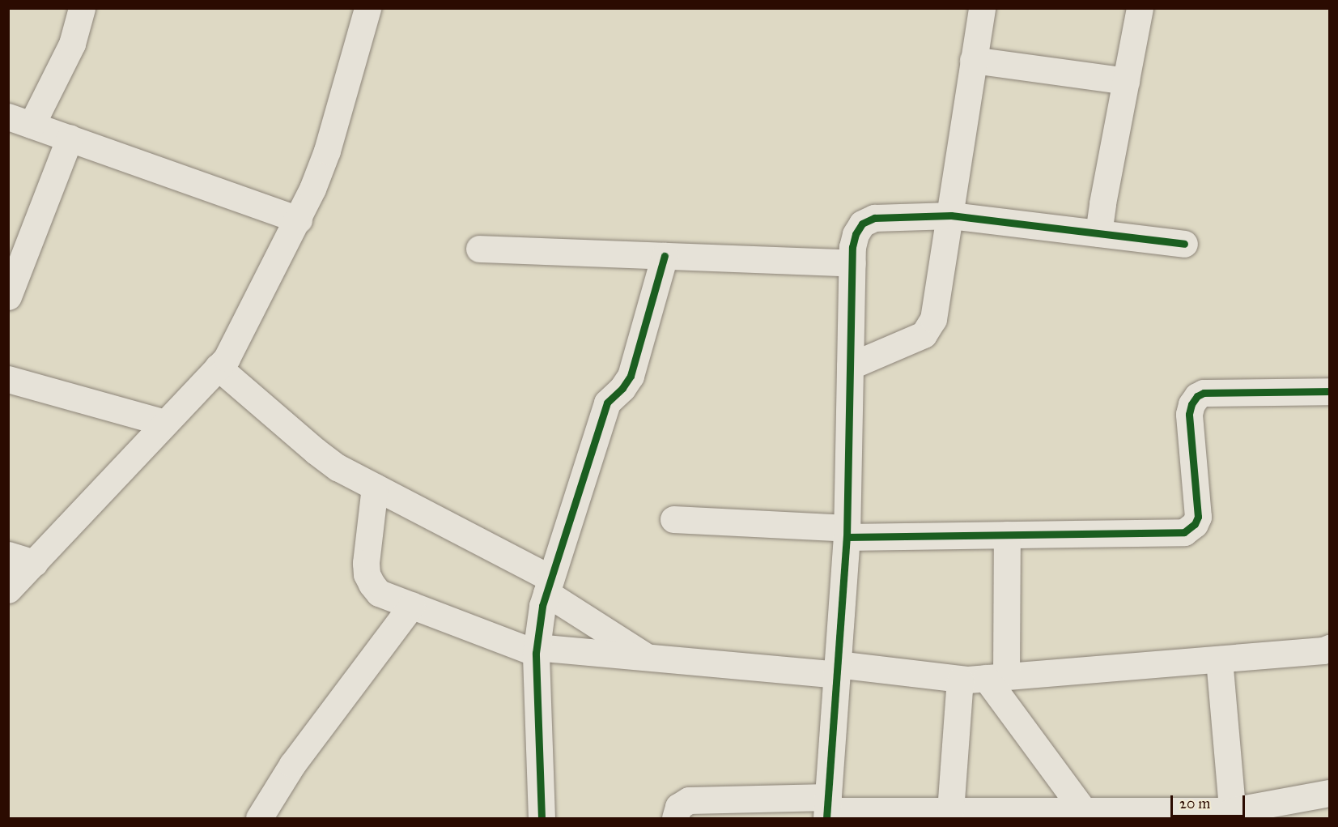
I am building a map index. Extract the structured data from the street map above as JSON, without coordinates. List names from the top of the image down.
{
  "scale_bar": "20 m"
}
